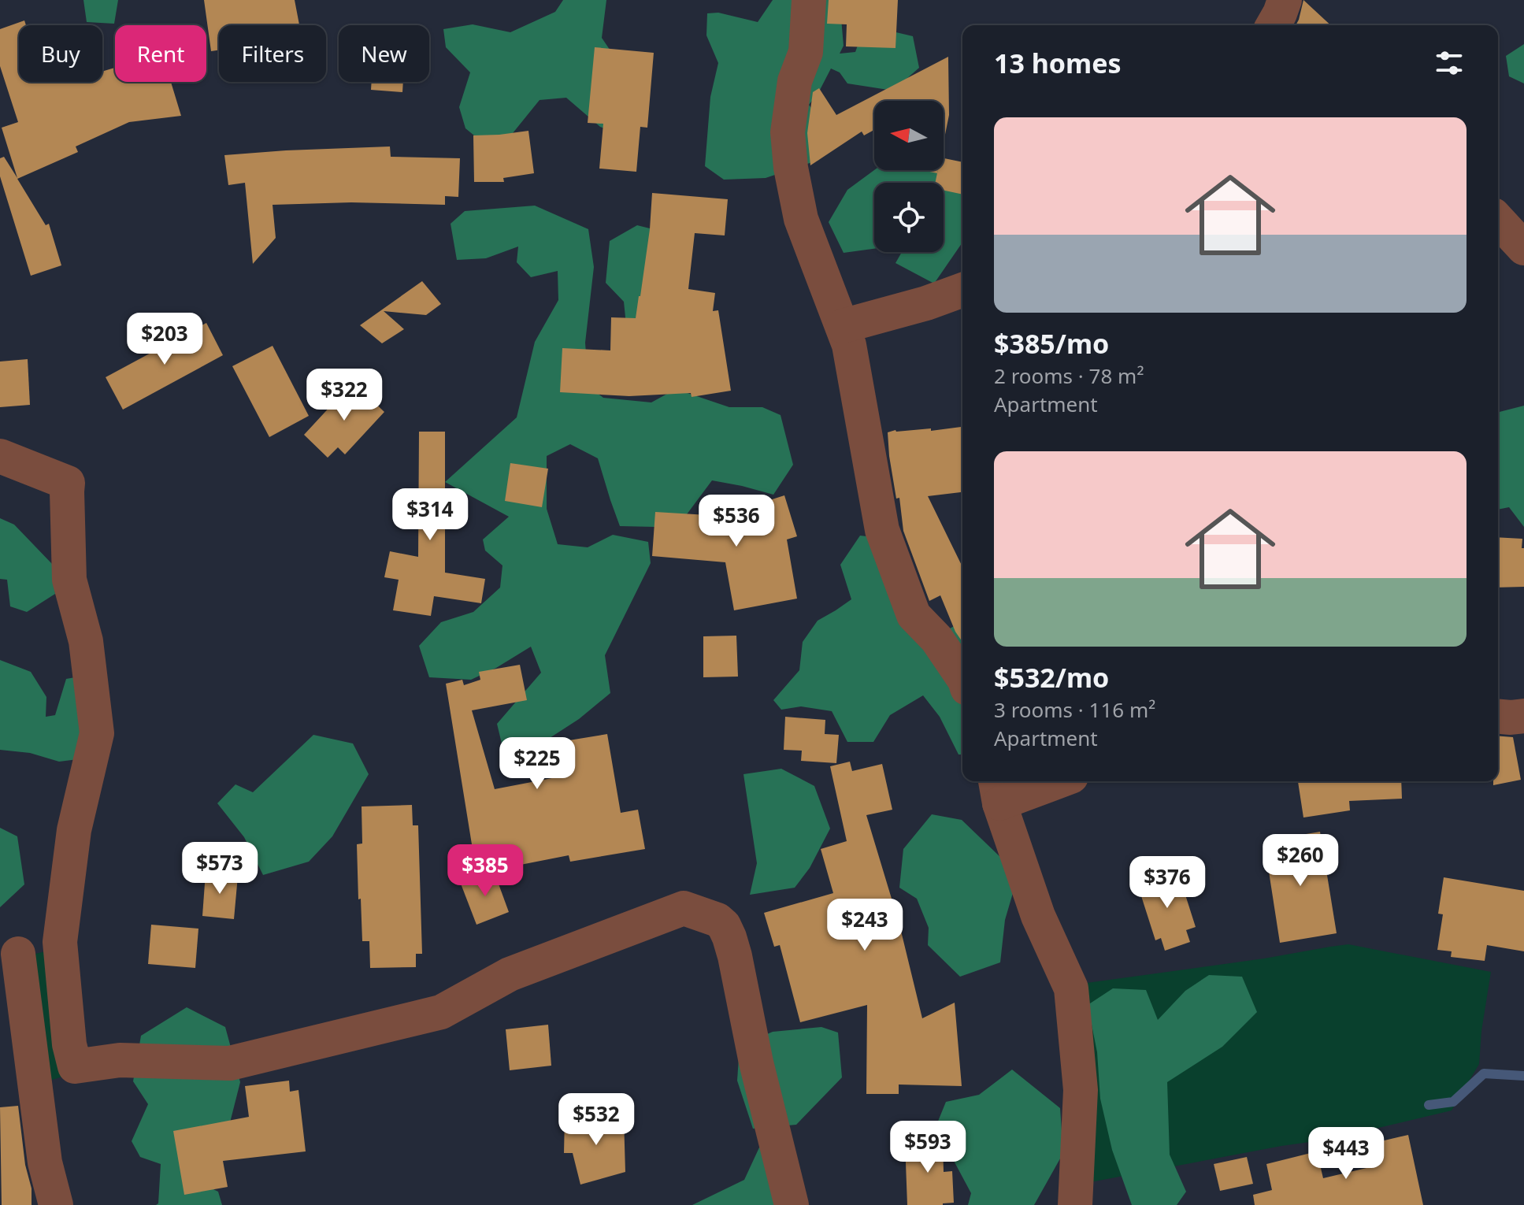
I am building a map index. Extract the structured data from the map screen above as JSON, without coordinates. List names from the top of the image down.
{
  "north": "left",
  "page": {
    "chip": [
      "Buy",
      "Rent",
      "Filters",
      "New"
    ],
    "heading": "13 homes",
    "list": [
      {
        "name": "$385/mo",
        "note": "2 rooms · 78 m² · Apartment"
      },
      {
        "name": "$532/mo",
        "note": "3 rooms · 116 m² · Apartment"
      }
    ],
    "price": [
      "$203",
      "$322",
      "$314",
      "$536",
      "$225",
      "$260",
      "$573",
      "$385",
      "$376",
      "$243",
      "$532",
      "$593",
      "$443"
    ]
  }
}
